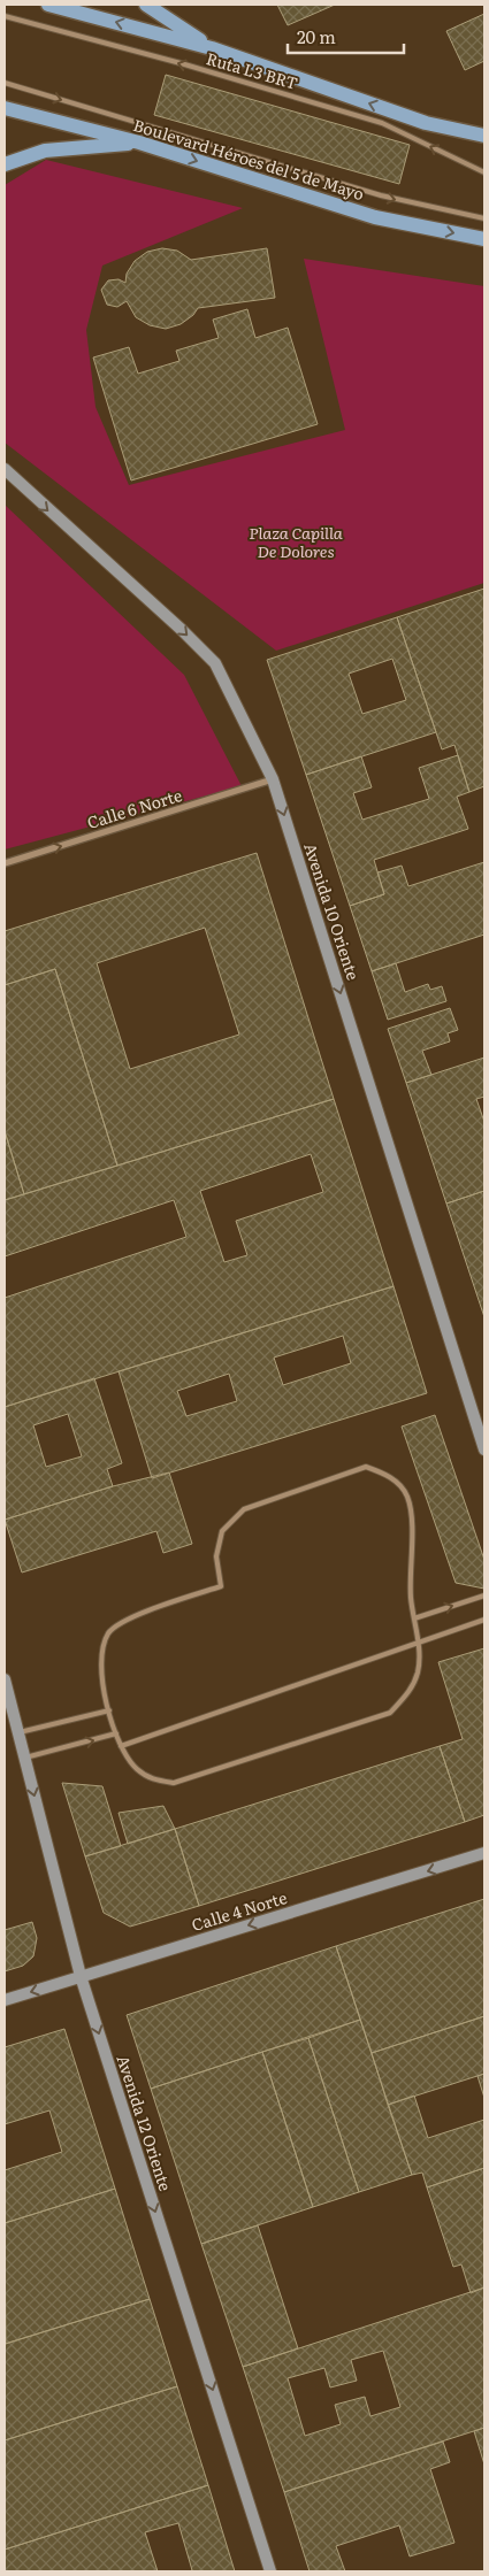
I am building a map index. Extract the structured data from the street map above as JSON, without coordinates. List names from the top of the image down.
{
  "streets": {
    "main road": [
      "Boulevard Héroes del 5 de Mayo",
      "Avenida 10 Oriente",
      "Calle 4 Norte",
      "Avenida 12 Oriente"
    ],
    "street": ["Calle 6 Norte"],
    "lane": ["Ruta L3 BRT"]
  },
  "crossings": [
    ["Calle 6 Norte", "Avenida 10 Oriente"],
    ["Calle 4 Norte", "Avenida 12 Oriente"]
  ],
  "one_way": [
    "Ruta L3 BRT",
    "Calle 6 Norte",
    "Avenida 10 Oriente",
    "Calle 4 Norte",
    "Avenida 12 Oriente"
  ],
  "parks": ["Plaza Capilla De Dolores"],
  "scale_bar": "20 m"
}
